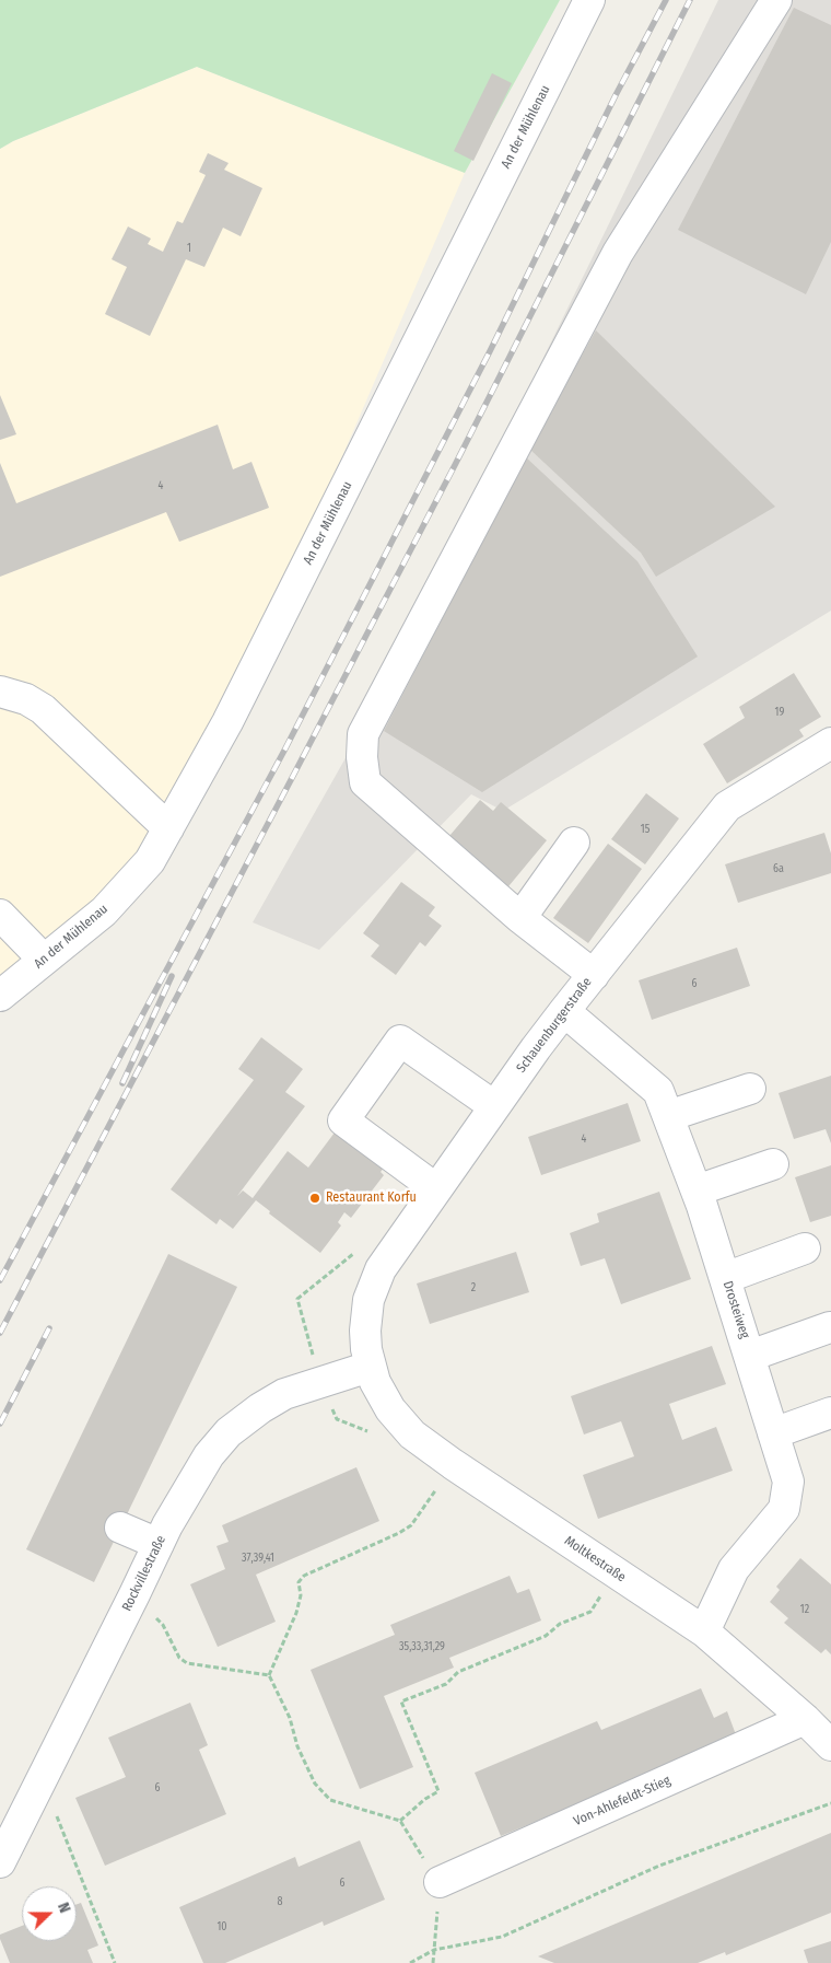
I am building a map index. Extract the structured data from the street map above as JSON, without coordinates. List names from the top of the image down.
{
  "streets": {
    "street": [
      "An der Mühlenau",
      "Schauenburgerstraße",
      "Drosteiweg",
      "Moltkestraße",
      "Rockvillestraße",
      "Von-Ahlefeldt-Stieg"
    ]
  },
  "crossings": [
    ["Schauenburgerstraße", "Drosteiweg"],
    ["Schauenburgerstraße", "Moltkestraße"],
    ["Schauenburgerstraße", "Rockvillestraße"],
    ["Drosteiweg", "Moltkestraße"],
    ["Moltkestraße", "Rockvillestraße"],
    ["Moltkestraße", "Von-Ahlefeldt-Stieg"]
  ],
  "places": ["Restaurant Korfu"],
  "house_numbers": [
    "1",
    "4",
    "19",
    "15",
    "6a",
    "6",
    "4",
    "2",
    "37,39,41",
    "12",
    "35,33,31,29",
    "6",
    "6",
    "8",
    "10"
  ],
  "north": "right"
}
